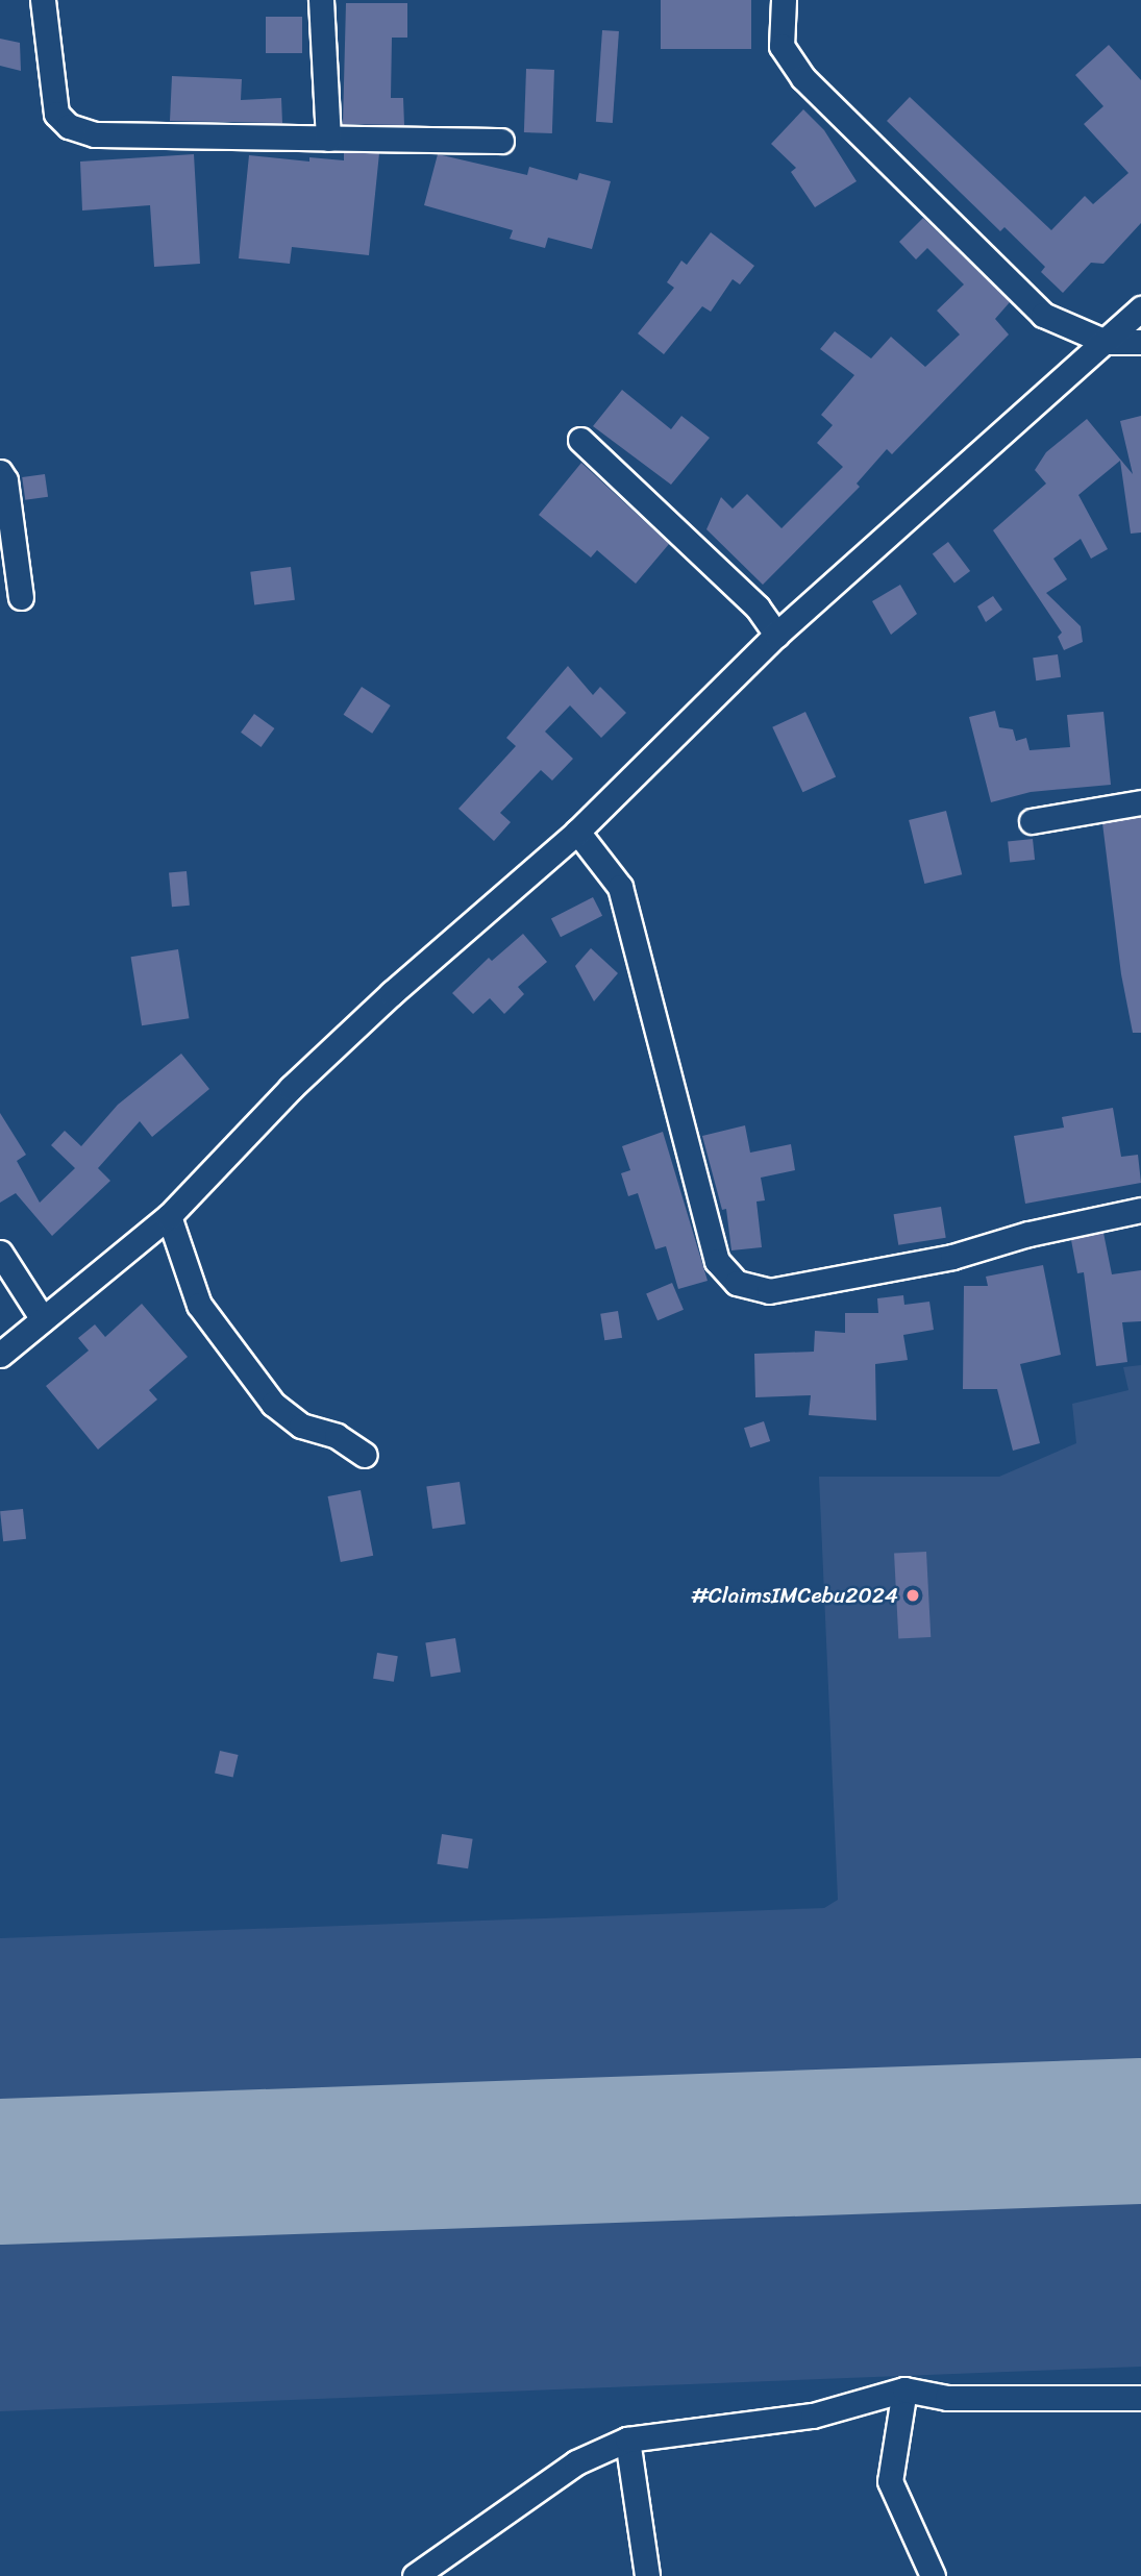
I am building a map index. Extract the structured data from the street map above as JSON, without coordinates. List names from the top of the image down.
{
  "places": ["#ClaimsIMCebu2024"]
}
